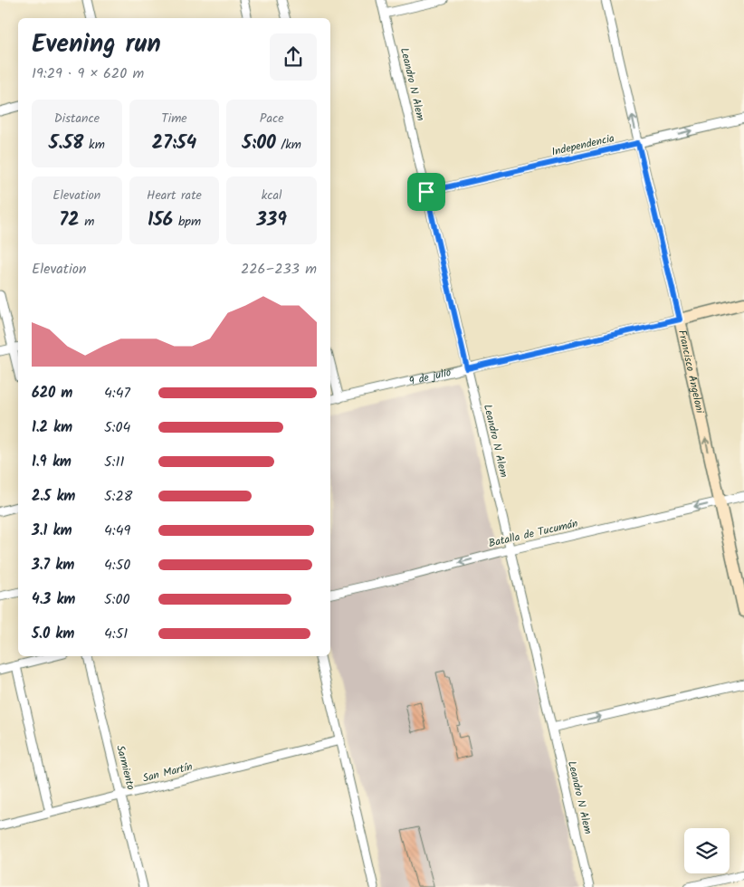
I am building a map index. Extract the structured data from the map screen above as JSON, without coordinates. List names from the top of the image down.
{
  "streets": {
    "main road": ["Francisco Angeloni", "9 de julio"],
    "street": [
      "Leandro N Alem",
      "Independencia",
      "Batalla de Tucumán",
      "Sarmiento",
      "San Martín"
    ]
  },
  "crossings": [
    ["Leandro N Alem", "Independencia"],
    ["Leandro N Alem", "9 de julio"],
    ["Leandro N Alem", "Batalla de Tucumán"],
    ["Independencia", "Francisco Angeloni"],
    ["Francisco Angeloni", "9 de julio"],
    ["Francisco Angeloni", "Batalla de Tucumán"],
    ["Sarmiento", "San Martín"]
  ],
  "one_way": ["Francisco Angeloni", "Batalla de Tucumán"],
  "page": {
    "heading": ["Evening run", "19:29 · 9 × 620 m"],
    "stats": [
      ["Distance", "5.58 km"],
      ["Time", "27:54"],
      ["Pace", "5:00 /km"],
      ["Elevation", "72 m"],
      ["Heart rate", "156 bpm"],
      ["kcal", "339"]
    ],
    "chart": ["Elevation", "226–233 m"],
    "list": [
      {
        "name": "620 m",
        "note": "4:47"
      },
      {
        "name": "1.2 km",
        "note": "5:04"
      },
      {
        "name": "1.9 km",
        "note": "5:11"
      },
      {
        "name": "2.5 km",
        "note": "5:28"
      },
      {
        "name": "3.1 km",
        "note": "4:49"
      },
      {
        "name": "3.7 km",
        "note": "4:50"
      },
      {
        "name": "4.3 km",
        "note": "5:00"
      },
      {
        "name": "5.0 km",
        "note": "4:51"
      }
    ]
  }
}
